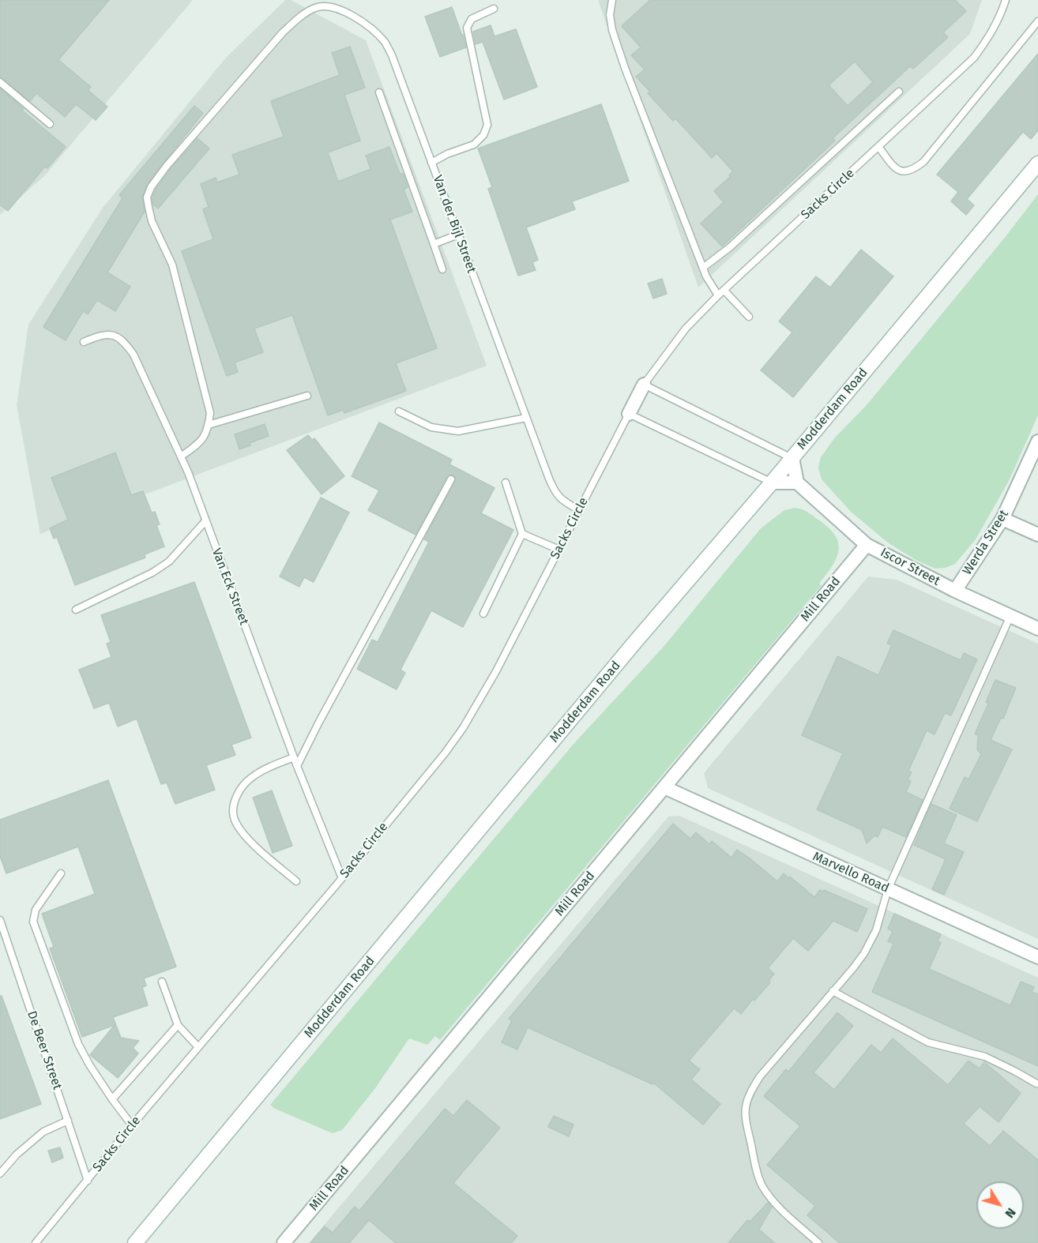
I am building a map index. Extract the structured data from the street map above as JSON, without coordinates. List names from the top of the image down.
{
  "streets": {
    "street": [
      "Sacks Circle",
      "Modderdam Road",
      "Werda Street",
      "Iscor Street",
      "Mill Road",
      "Marvello Road"
    ],
    "lane": ["Van der Bijl Street", "Van Eck Street", "De Beer Street"]
  },
  "crossings": [
    ["Sacks Circle", "Van der Bijl Street"],
    ["Sacks Circle", "Van Eck Street"],
    ["Sacks Circle", "De Beer Street"],
    ["Werda Street", "Iscor Street"],
    ["Iscor Street", "Mill Road"],
    ["Mill Road", "Marvello Road"]
  ],
  "north": "bottom right"
}
